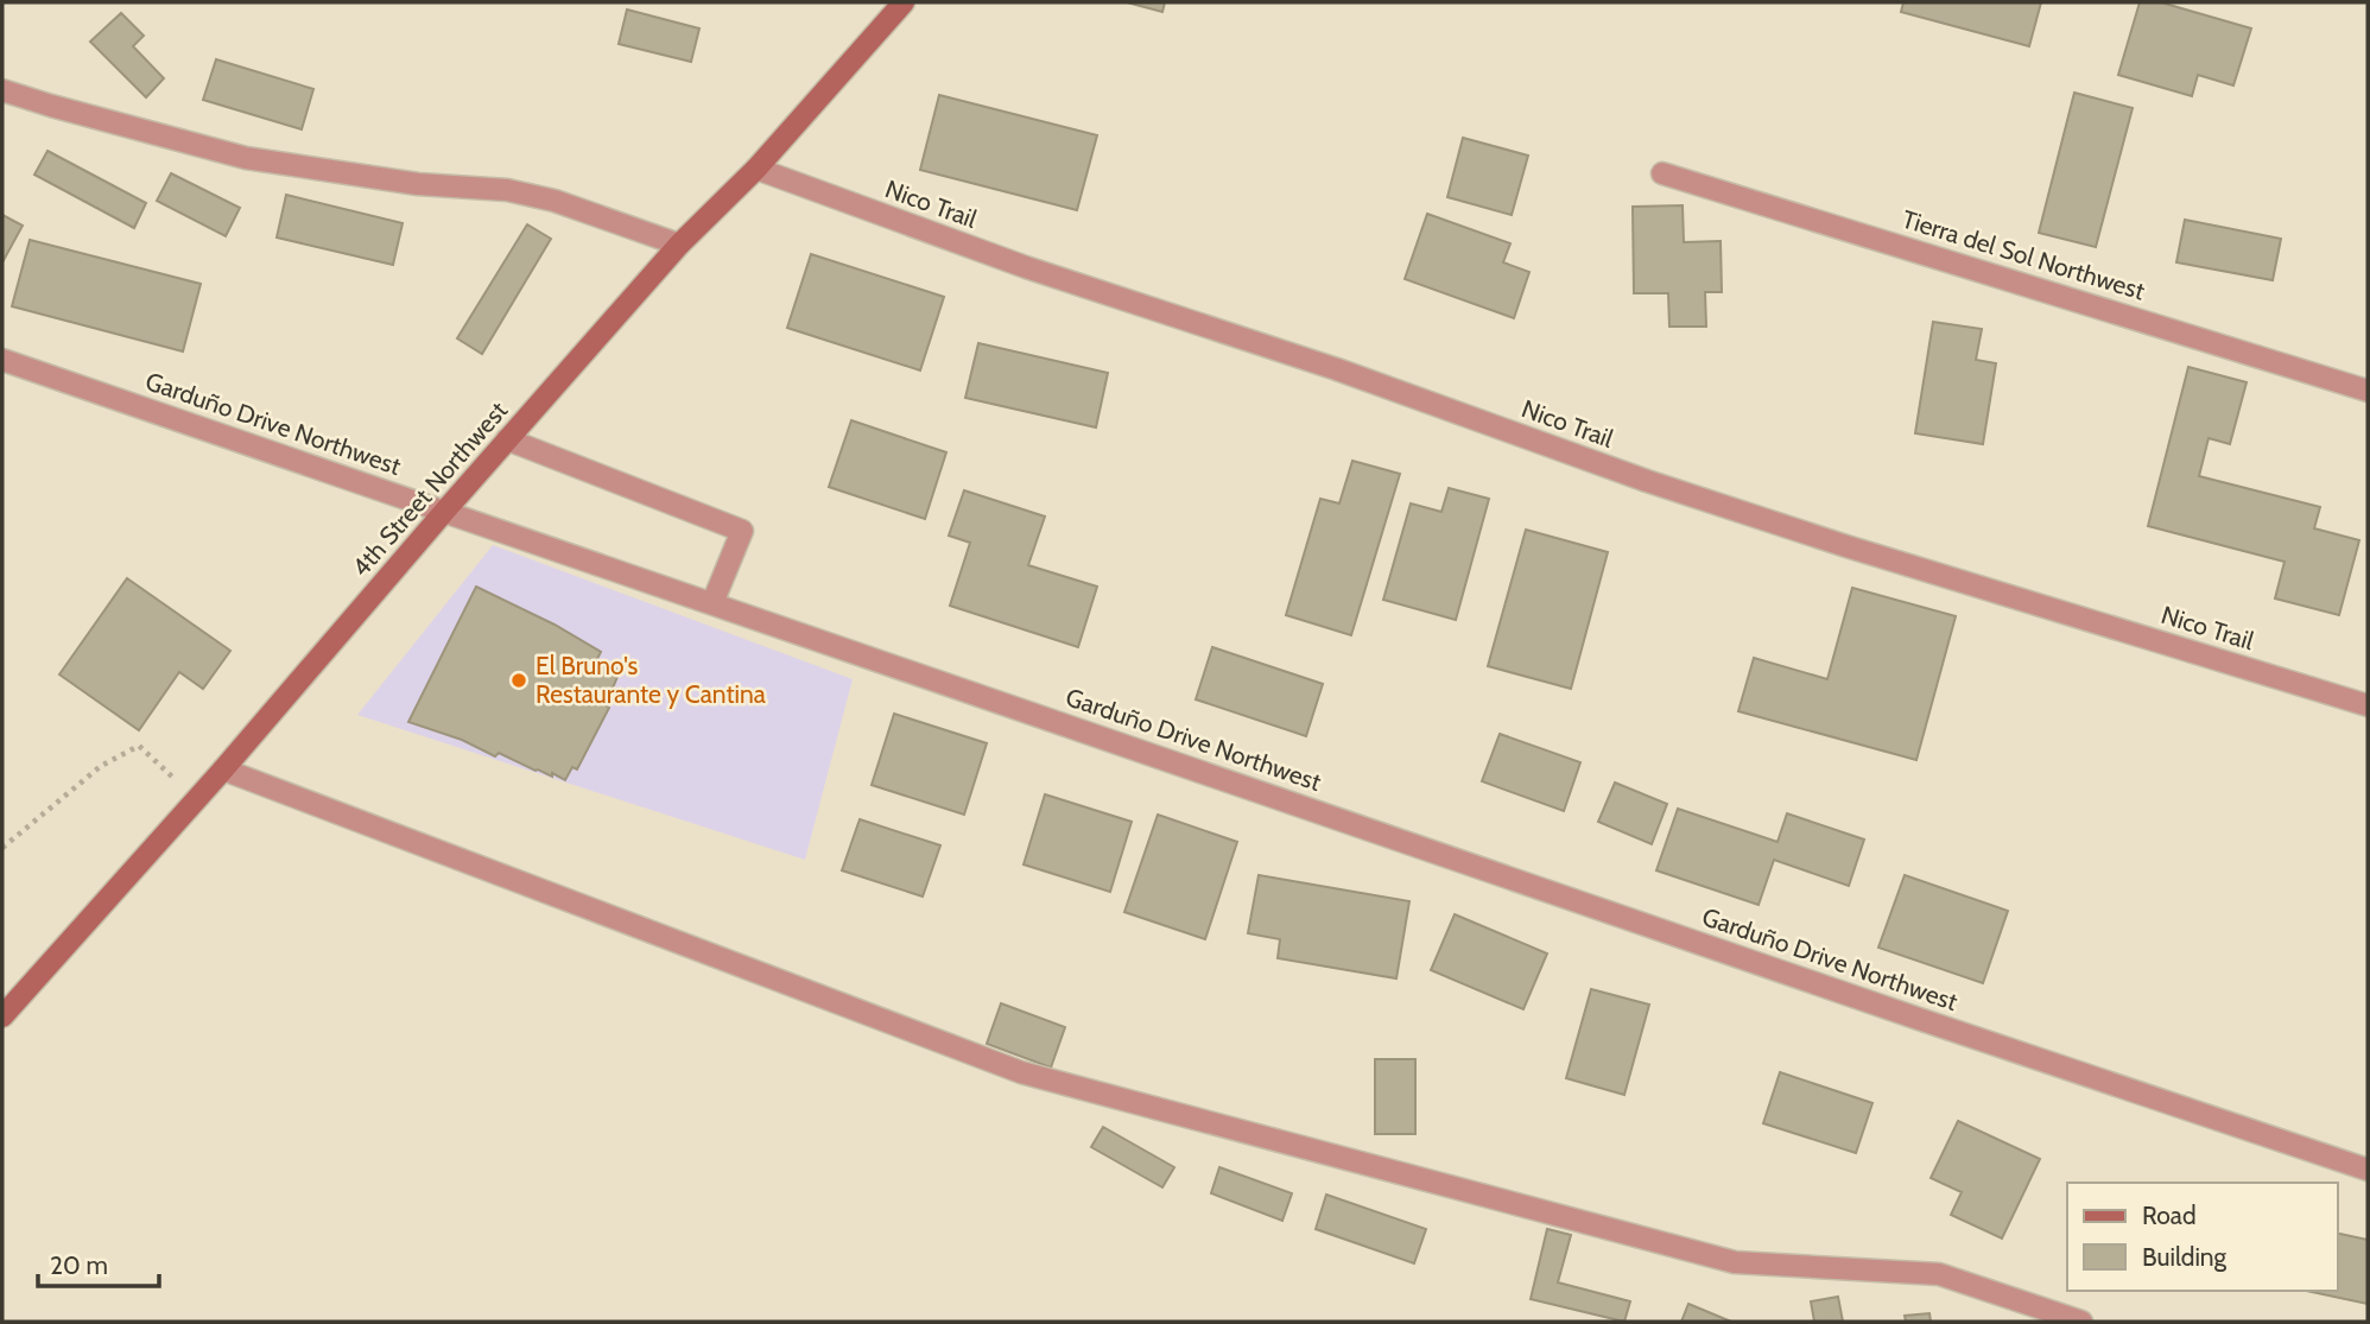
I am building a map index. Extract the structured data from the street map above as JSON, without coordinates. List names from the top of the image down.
{
  "streets": {
    "main road": ["4th Street Northwest"],
    "street": ["Nico Trail", "Tierra del Sol Northwest", "Garduño Drive Northwest"]
  },
  "crossings": [
    ["Nico Trail", "4th Street Northwest"],
    ["Garduño Drive Northwest", "4th Street Northwest"]
  ],
  "places": ["El Bruno's Restaurante y Cantina"],
  "legend": ["Road", "Building"],
  "scale_bar": "20 m"
}
